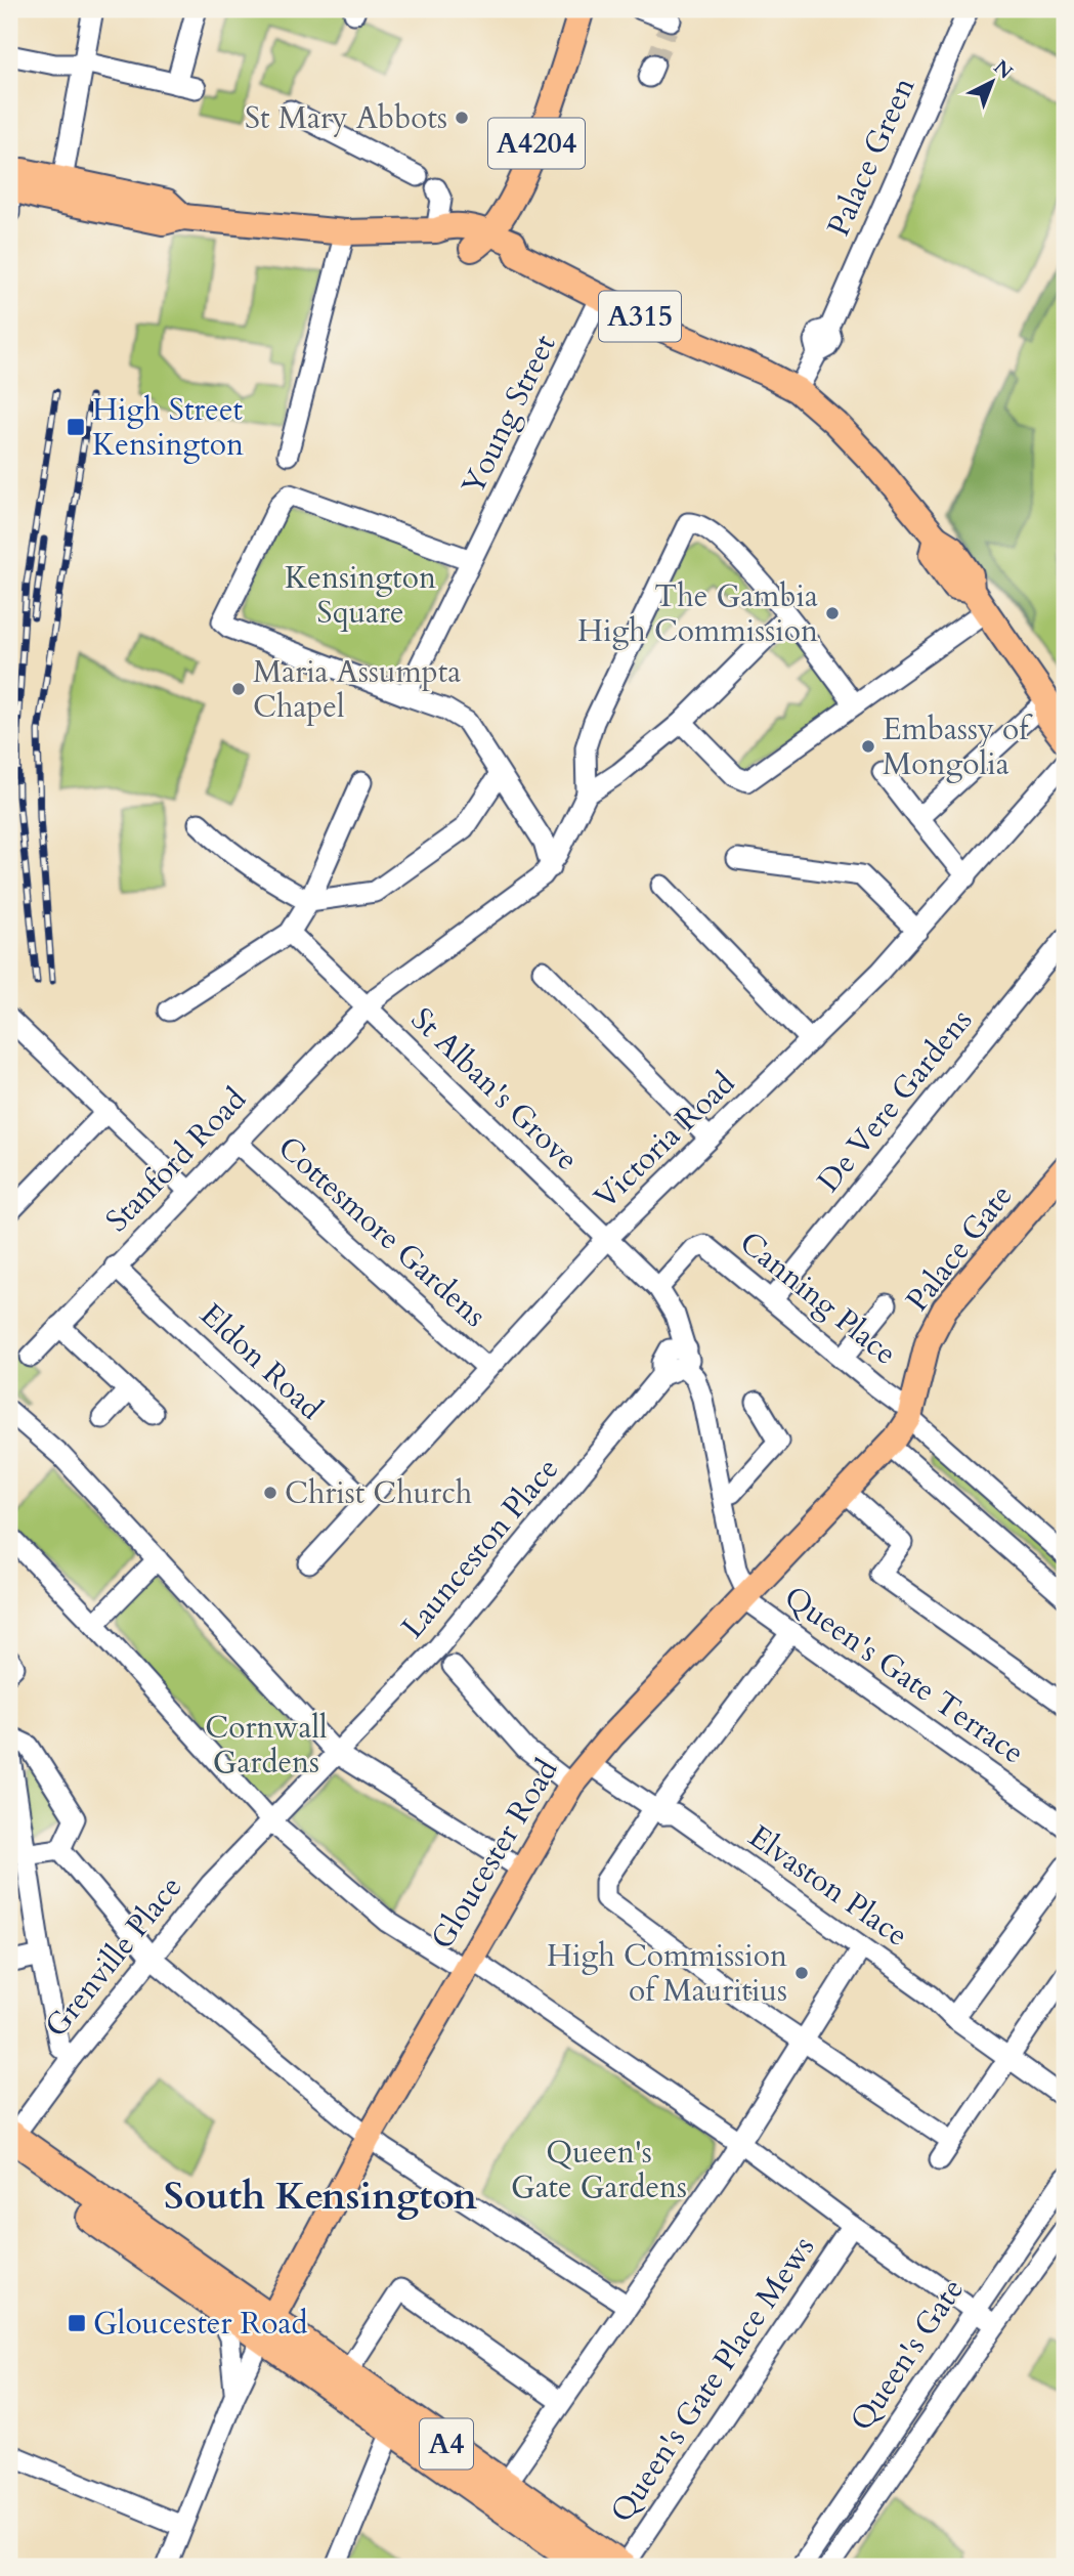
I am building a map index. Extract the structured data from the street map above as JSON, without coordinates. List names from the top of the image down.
{
  "streets": {
    "highway": ["A4"],
    "main road": [
      "A4204",
      "A315",
      "Palace Gate",
      "Gloucester Road"
    ],
    "street": [
      "Palace Green",
      "Young Street",
      "St Alban's Grove",
      "De Vere Gardens",
      "Victoria Road",
      "Stanford Road",
      "Cottesmore Gardens",
      "Canning Place",
      "Eldon Road",
      "Launceston Place",
      "Queen's Gate Terrace",
      "Elvaston Place",
      "Grenville Place",
      "Queen's Gate",
      "Queen's Gate Place Mews"
    ]
  },
  "crossings": [
    ["A4204", "A315"],
    ["Palace Green", "A315"],
    ["A315", "Young Street"],
    ["St Alban's Grove", "Victoria Road"],
    ["St Alban's Grove", "Stanford Road"],
    ["St Alban's Grove", "Canning Place"],
    ["St Alban's Grove", "Launceston Place"],
    ["St Alban's Grove", "Queen's Gate Terrace"],
    ["St Alban's Grove", "Gloucester Road"],
    ["De Vere Gardens", "Canning Place"],
    ["Victoria Road", "Cottesmore Gardens"],
    ["Victoria Road", "Eldon Road"],
    ["Stanford Road", "Cottesmore Gardens"],
    ["Stanford Road", "Eldon Road"],
    ["Palace Gate", "Canning Place"],
    ["Palace Gate", "Gloucester Road"],
    ["Canning Place", "Gloucester Road"],
    ["Queen's Gate Terrace", "Gloucester Road"],
    ["Gloucester Road", "Elvaston Place"],
    ["Gloucester Road", "A4"],
    ["Grenville Place", "A4"],
    ["Queen's Gate Place Mews", "A4"]
  ],
  "districts": ["South Kensington"],
  "parks": ["Kensington Square", "Cornwall Gardens", "Queen's Gate Gardens"],
  "places": {
    "other": [
      "St Mary Abbots",
      "The Gambia High Commission",
      "Maria Assumpta Chapel",
      "Embassy of Mongolia",
      "Christ Church",
      "High Commission of Mauritius"
    ],
    "transit": ["High Street Kensington", "Gloucester Road"]
  },
  "north": "top right"
}
